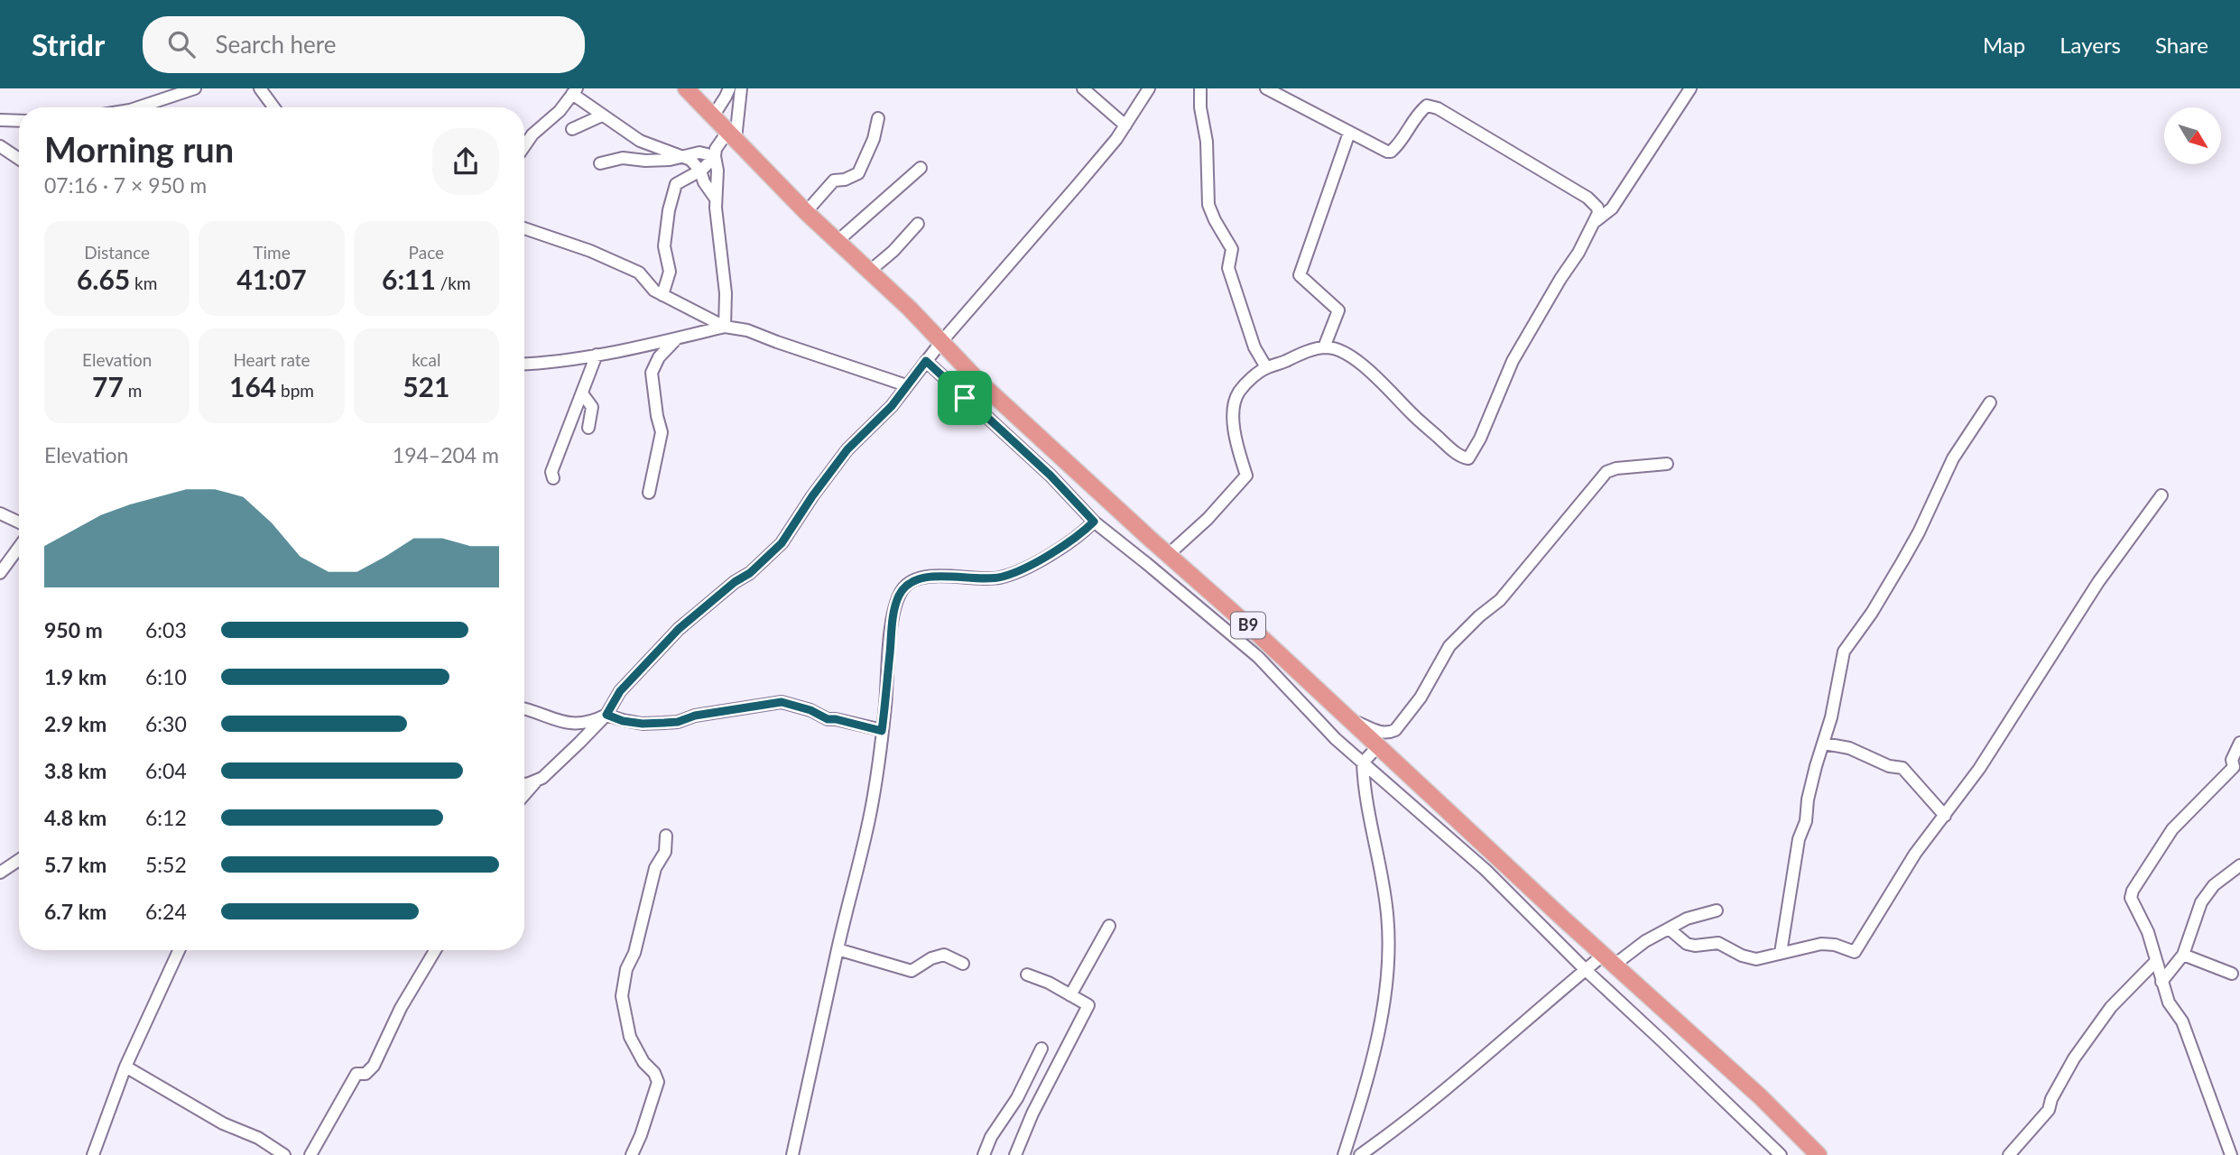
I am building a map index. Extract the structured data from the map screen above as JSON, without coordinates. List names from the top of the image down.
{
  "streets": {
    "highway": ["B9"]
  },
  "north": "bottom right",
  "page": {
    "header": "Stridr",
    "search": "Search here",
    "nav": ["Map", "Layers", "Share"],
    "heading": ["Morning run", "07:16 · 7 × 950 m"],
    "stats": [
      ["Distance", "6.65 km"],
      ["Time", "41:07"],
      ["Pace", "6:11 /km"],
      ["Elevation", "77 m"],
      ["Heart rate", "164 bpm"],
      ["kcal", "521"]
    ],
    "chart": ["Elevation", "194–204 m"],
    "list": [
      {
        "name": "950 m",
        "note": "6:03"
      },
      {
        "name": "1.9 km",
        "note": "6:10"
      },
      {
        "name": "2.9 km",
        "note": "6:30"
      },
      {
        "name": "3.8 km",
        "note": "6:04"
      },
      {
        "name": "4.8 km",
        "note": "6:12"
      },
      {
        "name": "5.7 km",
        "note": "5:52"
      },
      {
        "name": "6.7 km",
        "note": "6:24"
      }
    ]
  }
}
